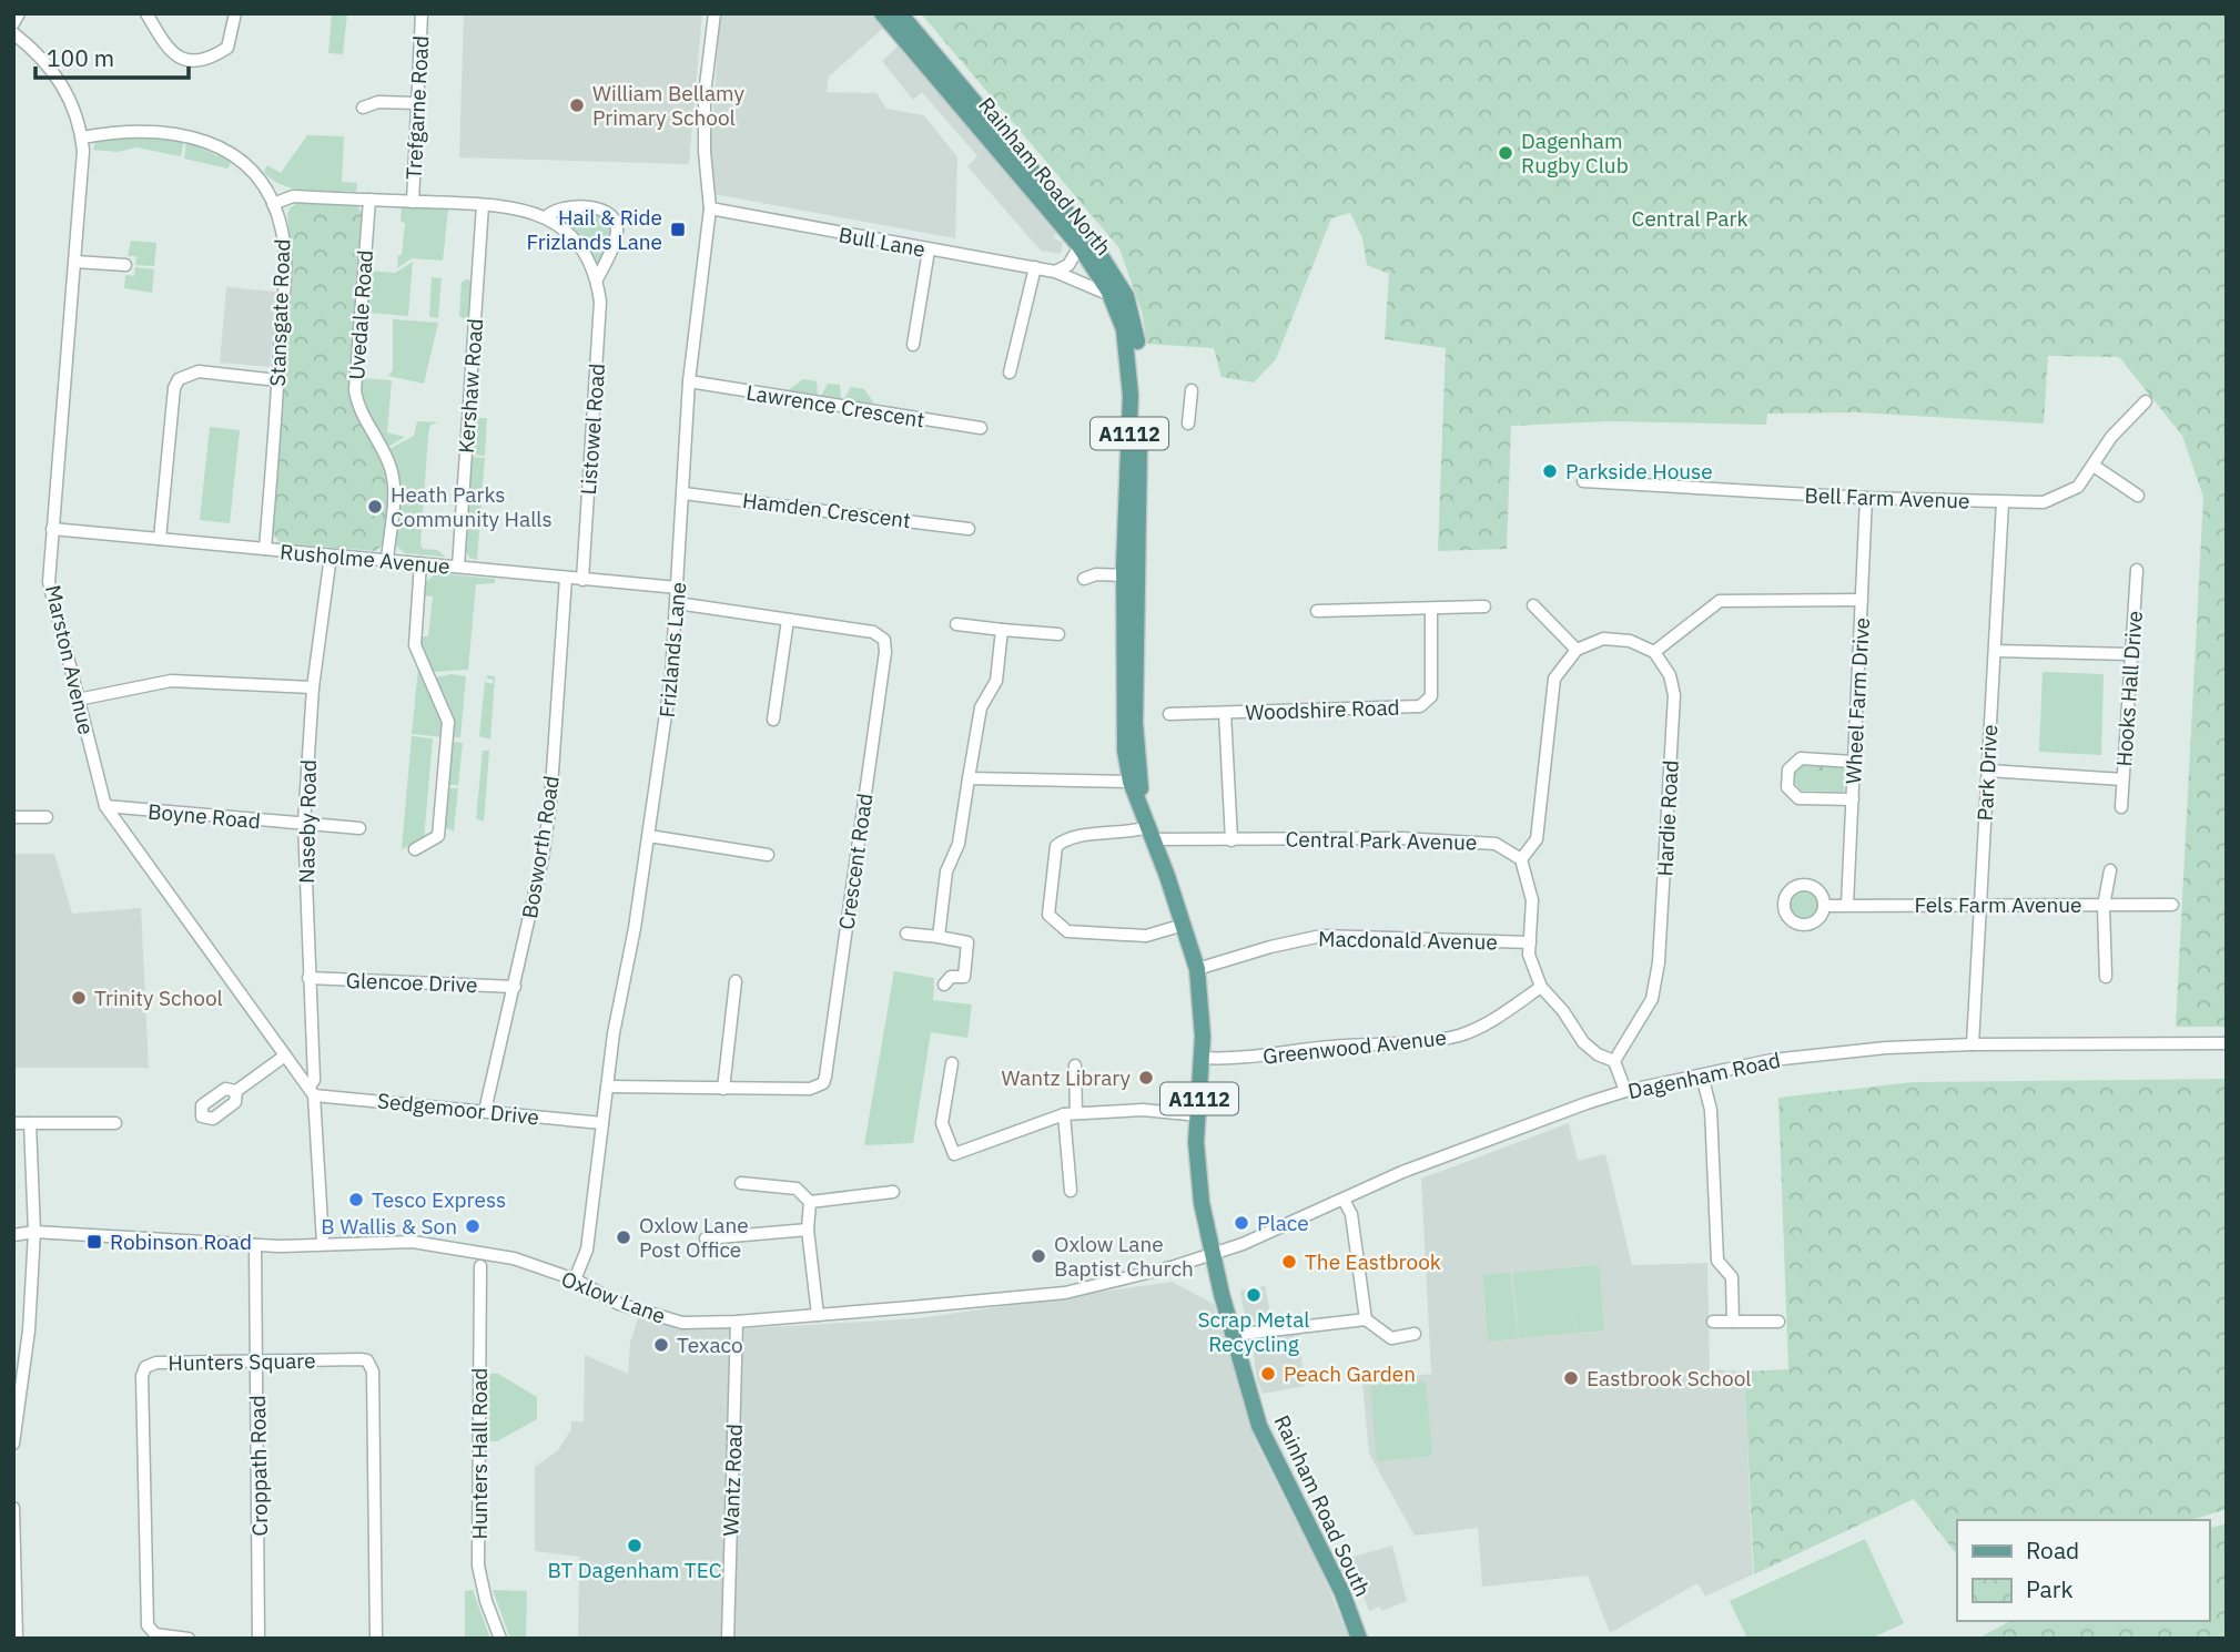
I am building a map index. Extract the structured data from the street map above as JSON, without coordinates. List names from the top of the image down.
{
  "streets": {
    "main road": ["Rainham Road North", "A1112", "Rainham Road South"],
    "street": [
      "Trefgarne Road",
      "Bull Lane",
      "Stansgate Road",
      "Uvedale Road",
      "Kershaw Road",
      "Lawrence Crescent",
      "Listowel Road",
      "Bell Farm Avenue",
      "Hamden Crescent",
      "Rusholme Avenue",
      "Frizlands Lane",
      "Marston Avenue",
      "Hooks Hall Drive",
      "Wheel Farm Drive",
      "Woodshire Road",
      "Park Drive",
      "Boyne Road",
      "Hardie Road",
      "Naseby Road",
      "Central Park Avenue",
      "Bosworth Road",
      "Crescent Road",
      "Fels Farm Avenue",
      "Macdonald Avenue",
      "Glencoe Drive",
      "Greenwood Avenue",
      "Dagenham Road",
      "Sedgemoor Drive",
      "Oxlow Lane",
      "Hunters Square",
      "Hunters Hall Road",
      "Croppath Road",
      "Wantz Road"
    ]
  },
  "crossings": [
    ["Trefgarne Road", "Listowel Road"],
    ["Rainham Road North", "Bull Lane"],
    ["Rainham Road North", "Central Park Avenue"],
    ["Rainham Road North", "Macdonald Avenue"],
    ["Rainham Road North", "Greenwood Avenue"],
    ["Rainham Road North", "Dagenham Road"],
    ["Rainham Road North", "Oxlow Lane"],
    ["Rainham Road North", "Rainham Road South"],
    ["Bull Lane", "Frizlands Lane"],
    ["Stansgate Road", "Listowel Road"],
    ["Stansgate Road", "Rusholme Avenue"],
    ["Stansgate Road", "Marston Avenue"],
    ["Uvedale Road", "Listowel Road"],
    ["Uvedale Road", "Rusholme Avenue"],
    ["Kershaw Road", "Listowel Road"],
    ["Kershaw Road", "Rusholme Avenue"],
    ["Lawrence Crescent", "Frizlands Lane"],
    ["Listowel Road", "Rusholme Avenue"],
    ["Bell Farm Avenue", "Wheel Farm Drive"],
    ["Bell Farm Avenue", "Park Drive"],
    ["Hamden Crescent", "Frizlands Lane"],
    ["Rusholme Avenue", "Frizlands Lane"],
    ["Rusholme Avenue", "Marston Avenue"],
    ["Rusholme Avenue", "Naseby Road"],
    ["Rusholme Avenue", "Bosworth Road"],
    ["Frizlands Lane", "Crescent Road"],
    ["Frizlands Lane", "Sedgemoor Drive"],
    ["Frizlands Lane", "Oxlow Lane"],
    ["Marston Avenue", "Boyne Road"],
    ["Marston Avenue", "Naseby Road"],
    ["Marston Avenue", "Sedgemoor Drive"],
    ["Wheel Farm Drive", "Fels Farm Avenue"],
    ["Woodshire Road", "Central Park Avenue"],
    ["Park Drive", "Fels Farm Avenue"],
    ["Park Drive", "Dagenham Road"],
    ["Boyne Road", "Naseby Road"],
    ["Naseby Road", "Glencoe Drive"],
    ["Naseby Road", "Sedgemoor Drive"],
    ["Bosworth Road", "Glencoe Drive"],
    ["Bosworth Road", "Sedgemoor Drive"],
    ["Dagenham Road", "Oxlow Lane"],
    ["Dagenham Road", "Rainham Road South"],
    ["Oxlow Lane", "Croppath Road"],
    ["Oxlow Lane", "Wantz Road"],
    ["Oxlow Lane", "Rainham Road South"],
    ["Hunters Square", "Croppath Road"]
  ],
  "parks": ["Central Park"],
  "places": {
    "other": [
      "William Bellamy Primary School",
      "Dagenham Rugby Club",
      "Parkside House",
      "Heath Parks Community Halls",
      "Trinity School",
      "Wantz Library",
      "Tesco Express",
      "Place",
      "B Wallis & Son",
      "Oxlow Lane Post Office",
      "Oxlow Lane Baptist Church",
      "The Eastbrook",
      "Scrap Metal Recycling",
      "Texaco",
      "Peach Garden",
      "Eastbrook School",
      "BT Dagenham TEC"
    ],
    "transit": ["Hail & Ride Frizlands Lane", "Robinson Road"]
  },
  "legend": ["Road", "Park"],
  "scale_bar": "100 m"
}
